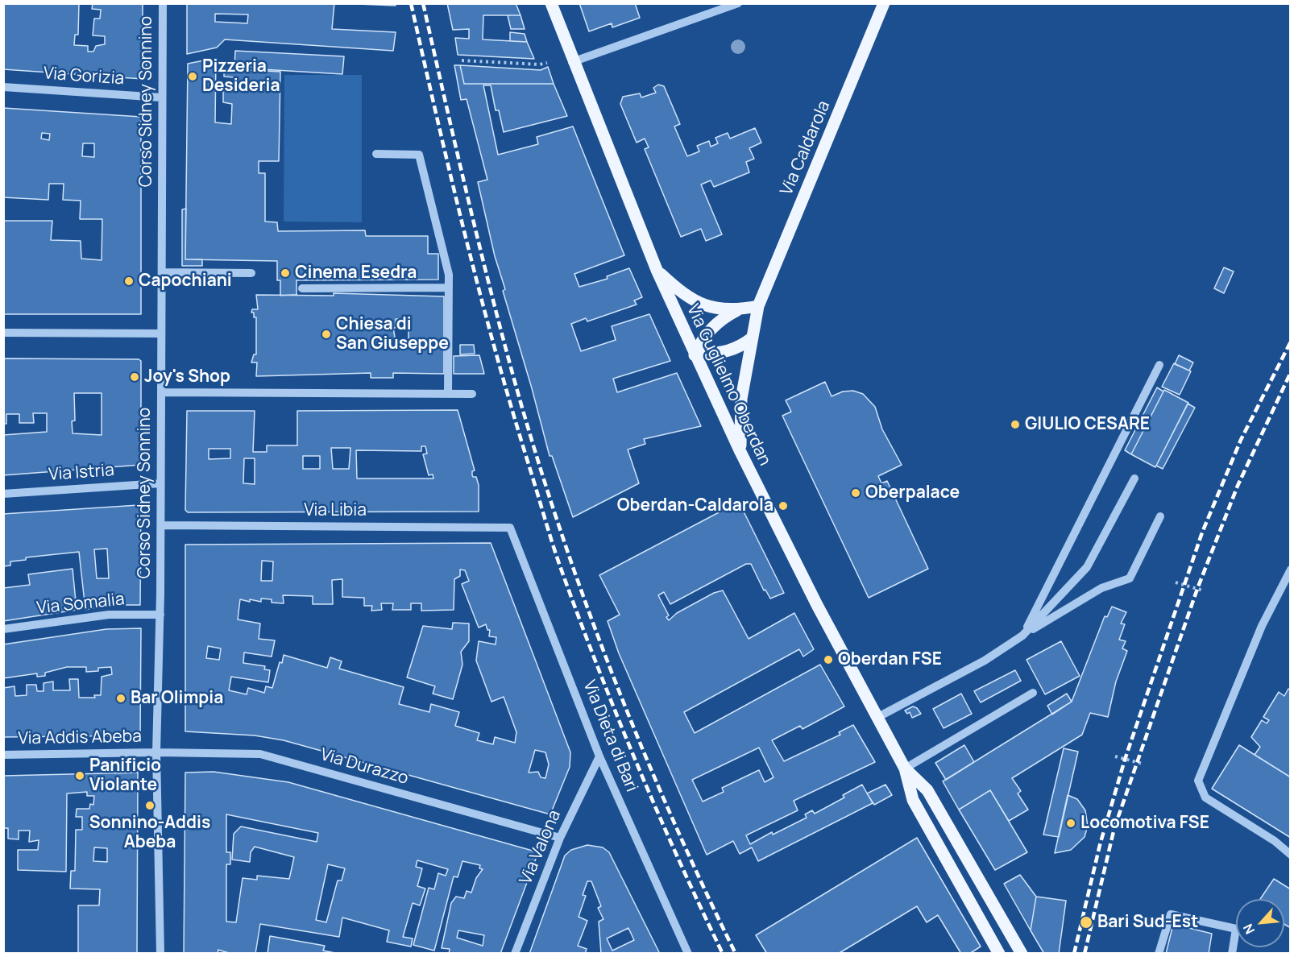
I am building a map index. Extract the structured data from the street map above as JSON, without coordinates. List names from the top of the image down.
{
  "streets": {
    "main road": ["Via Caldarola", "Via Guglielmo Oberdan"],
    "street": [
      "Via Gorizia",
      "Corso Sidney Sonnino",
      "Via Istria",
      "Via Libia",
      "Via Somalia",
      "Via Dieta di Bari",
      "Via Addis Abeba",
      "Via Durazzo",
      "Via Valona"
    ]
  },
  "crossings": [
    ["Via Gorizia", "Corso Sidney Sonnino"],
    ["Corso Sidney Sonnino", "Via Istria"],
    ["Corso Sidney Sonnino", "Via Libia"],
    ["Corso Sidney Sonnino", "Via Somalia"],
    ["Corso Sidney Sonnino", "Via Addis Abeba"],
    ["Corso Sidney Sonnino", "Via Durazzo"],
    ["Via Caldarola", "Via Guglielmo Oberdan"],
    ["Via Libia", "Via Dieta di Bari"],
    ["Via Dieta di Bari", "Via Valona"],
    ["Via Addis Abeba", "Via Durazzo"],
    ["Via Durazzo", "Via Valona"]
  ],
  "places": [
    "Pizzeria Desideria",
    "Cinema Esedra",
    "Capochiani",
    "Chiesa di San Giuseppe",
    "Joy's Shop",
    "GIULIO CESARE",
    "Oberpalace",
    "Oberdan-Caldarola",
    "Oberdan FSE",
    "Bar Olimpia",
    "Panificio Violante",
    "Sonnino-Addis Abeba",
    "Locomotiva FSE",
    "Bari Sud-Est"
  ],
  "north": "bottom left"
}
